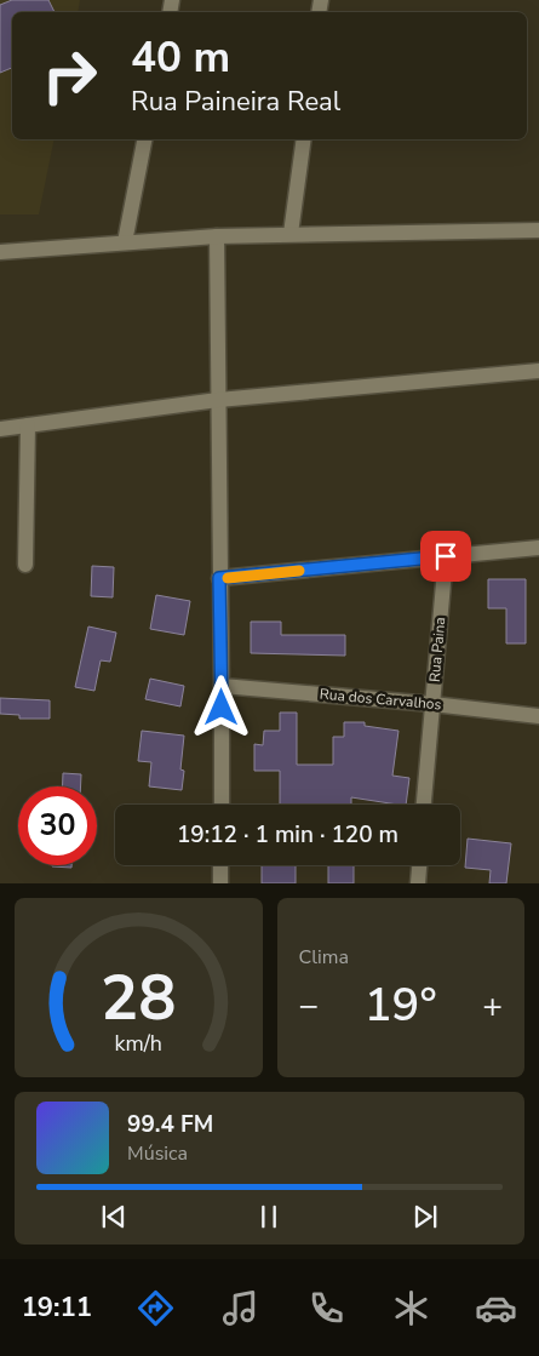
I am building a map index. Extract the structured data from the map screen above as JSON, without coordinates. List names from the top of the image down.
{
  "streets": {
    "street": ["Rua Paina", "Rua dos Carvalhos"]
  },
  "crossings": [
    ["Rua Paina", "Rua dos Carvalhos"]
  ],
  "page": {
    "turn": ["40 m", "Rua Paineira Real"],
    "limit": "30",
    "trip": "19:12 · 1 min · 120 m",
    "tile": "Clima",
    "heat": ["−", "19°", "+"],
    "song": ["99.4 FM", "Música"],
    "tabs": "19:11",
    "gauge": ["28", "km/h"]
  }
}
